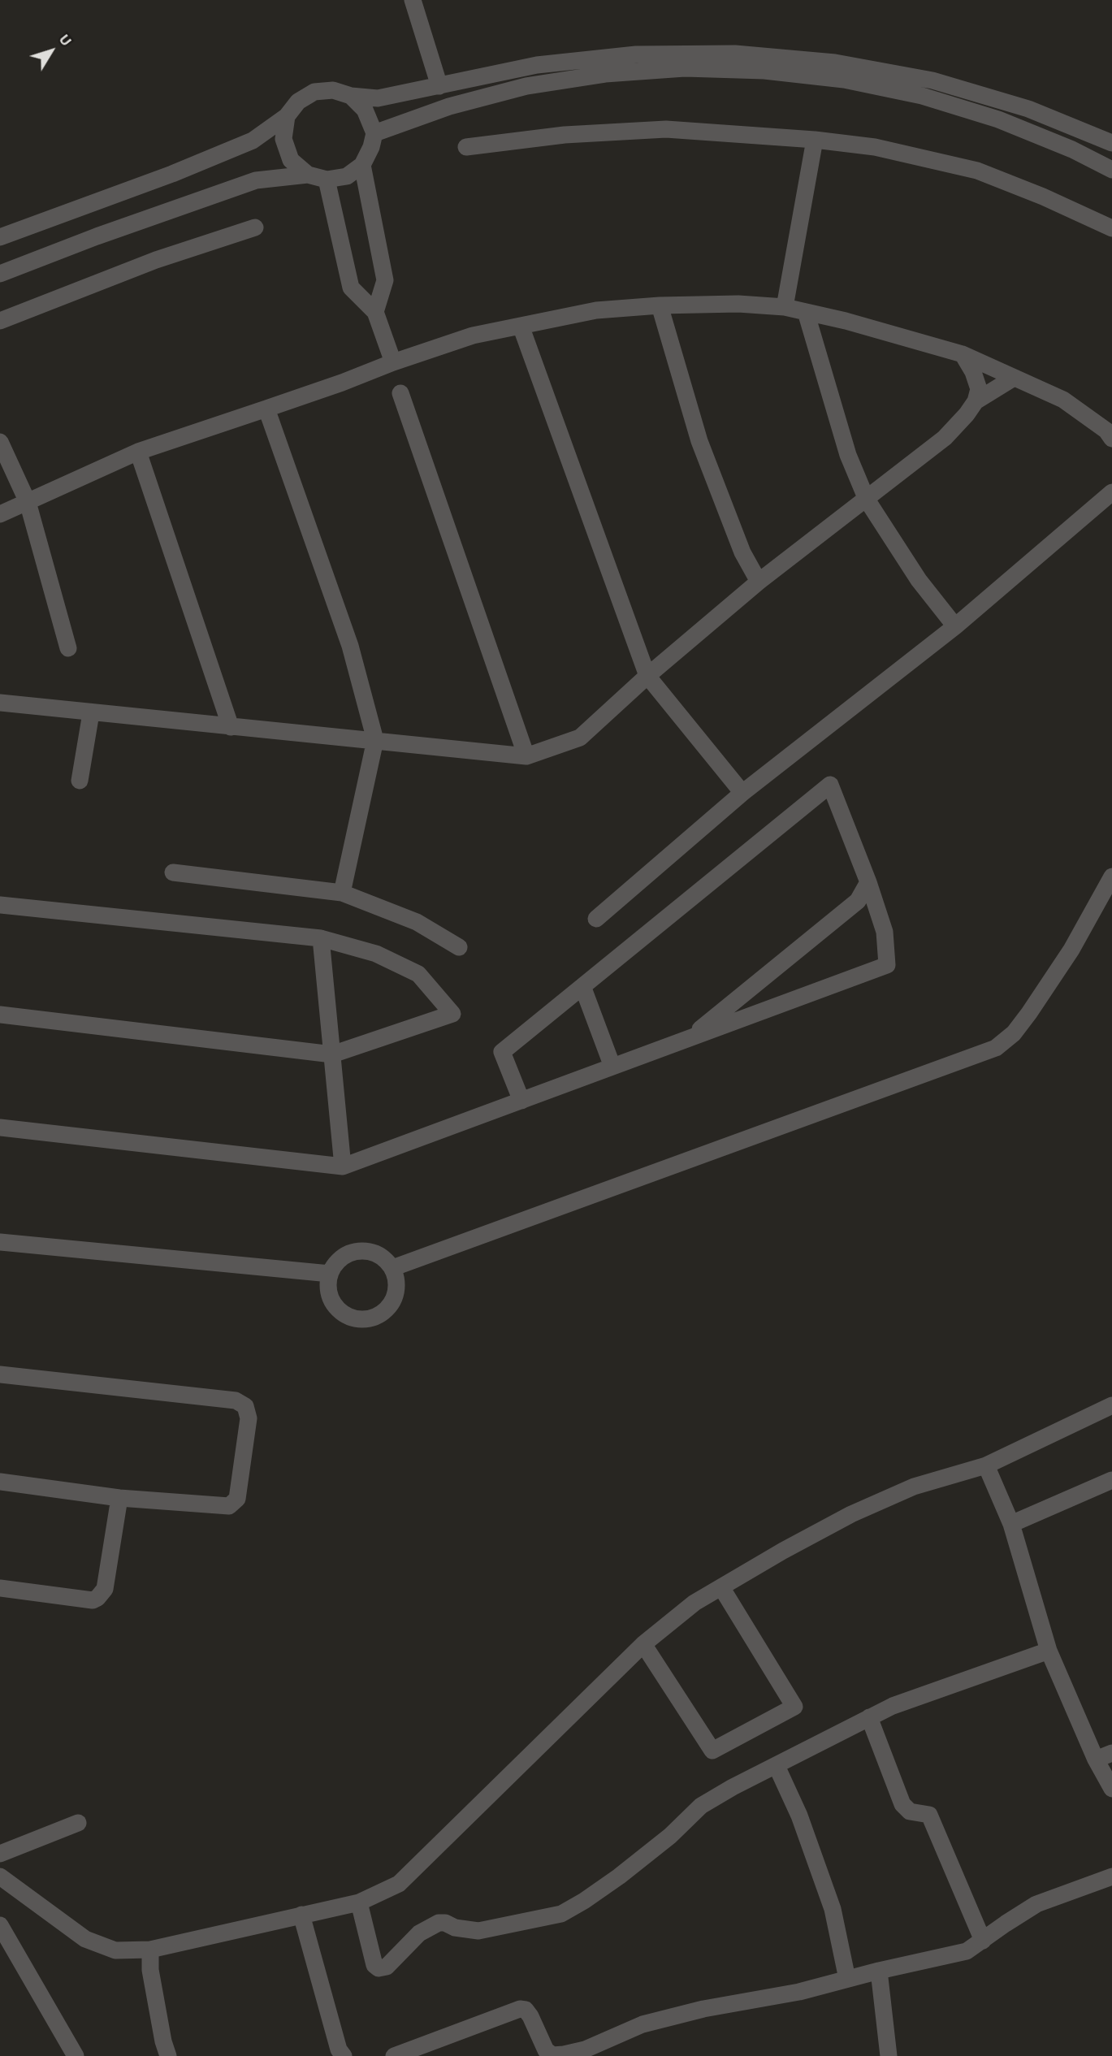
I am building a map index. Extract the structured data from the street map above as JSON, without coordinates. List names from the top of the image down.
{
  "north": "top right"
}
